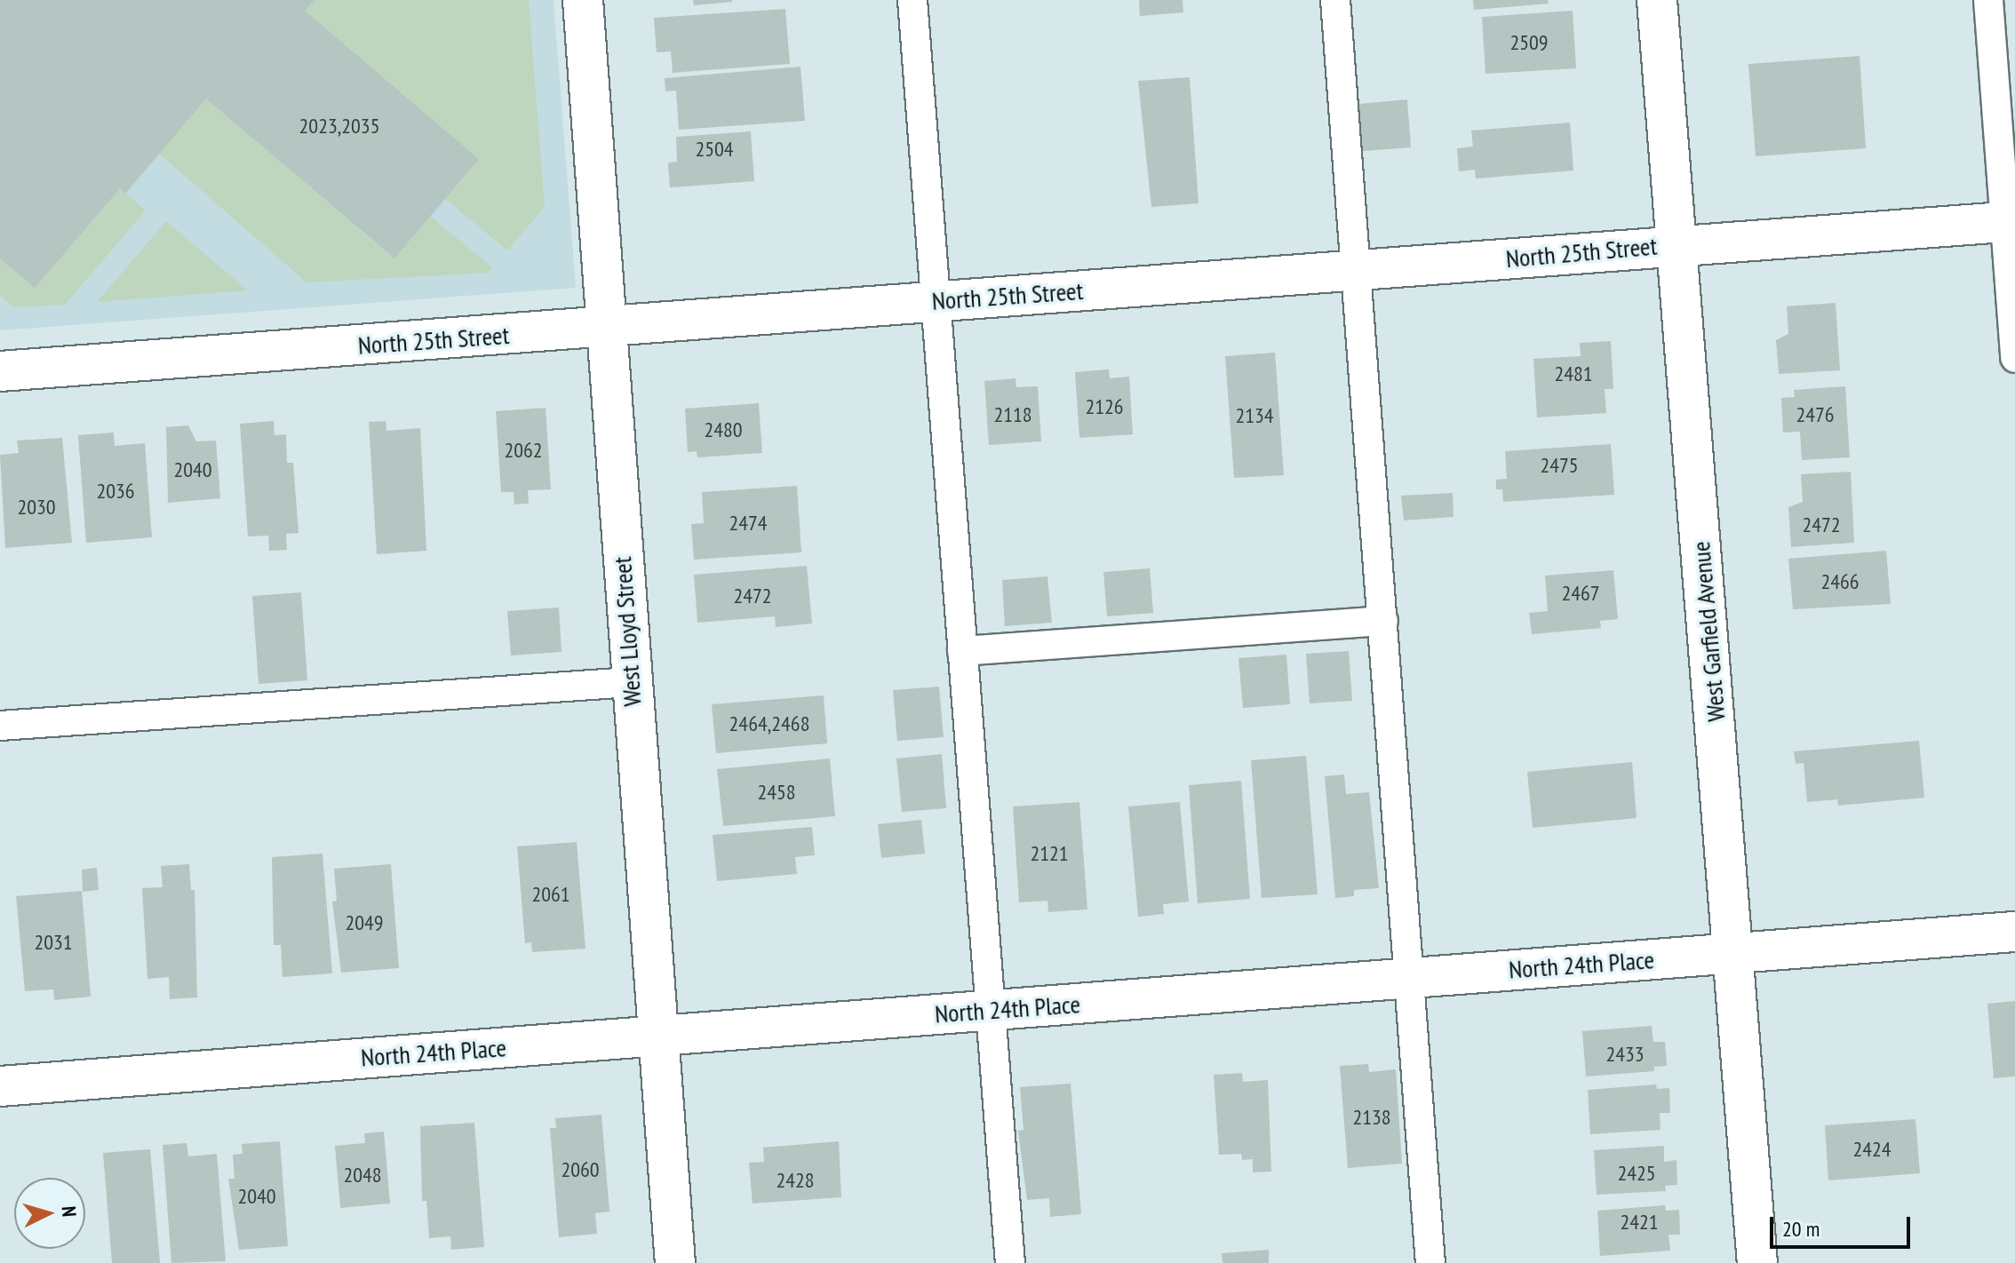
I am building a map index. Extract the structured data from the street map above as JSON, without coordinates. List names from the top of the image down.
{
  "streets": {
    "street": [
      "North 25th Street",
      "West Lloyd Street",
      "West Garfield Avenue",
      "North 24th Place"
    ]
  },
  "crossings": [
    ["North 25th Street", "West Lloyd Street"],
    ["North 25th Street", "West Garfield Avenue"],
    ["West Lloyd Street", "North 24th Place"],
    ["West Garfield Avenue", "North 24th Place"]
  ],
  "house_numbers": [
    "2509",
    "2023,2035",
    "2504",
    "2481",
    "2126",
    "2118",
    "2476",
    "2134",
    "2480",
    "2062",
    "2475",
    "2040",
    "2036",
    "2030",
    "2474",
    "2472",
    "2466",
    "2467",
    "2472",
    "2464,2468",
    "2458",
    "2121",
    "2061",
    "2049",
    "2031",
    "2433",
    "2138",
    "2424",
    "2060",
    "2425",
    "2048",
    "2428",
    "2040",
    "2421"
  ],
  "scale_bar": "20 m",
  "north": "right"
}
